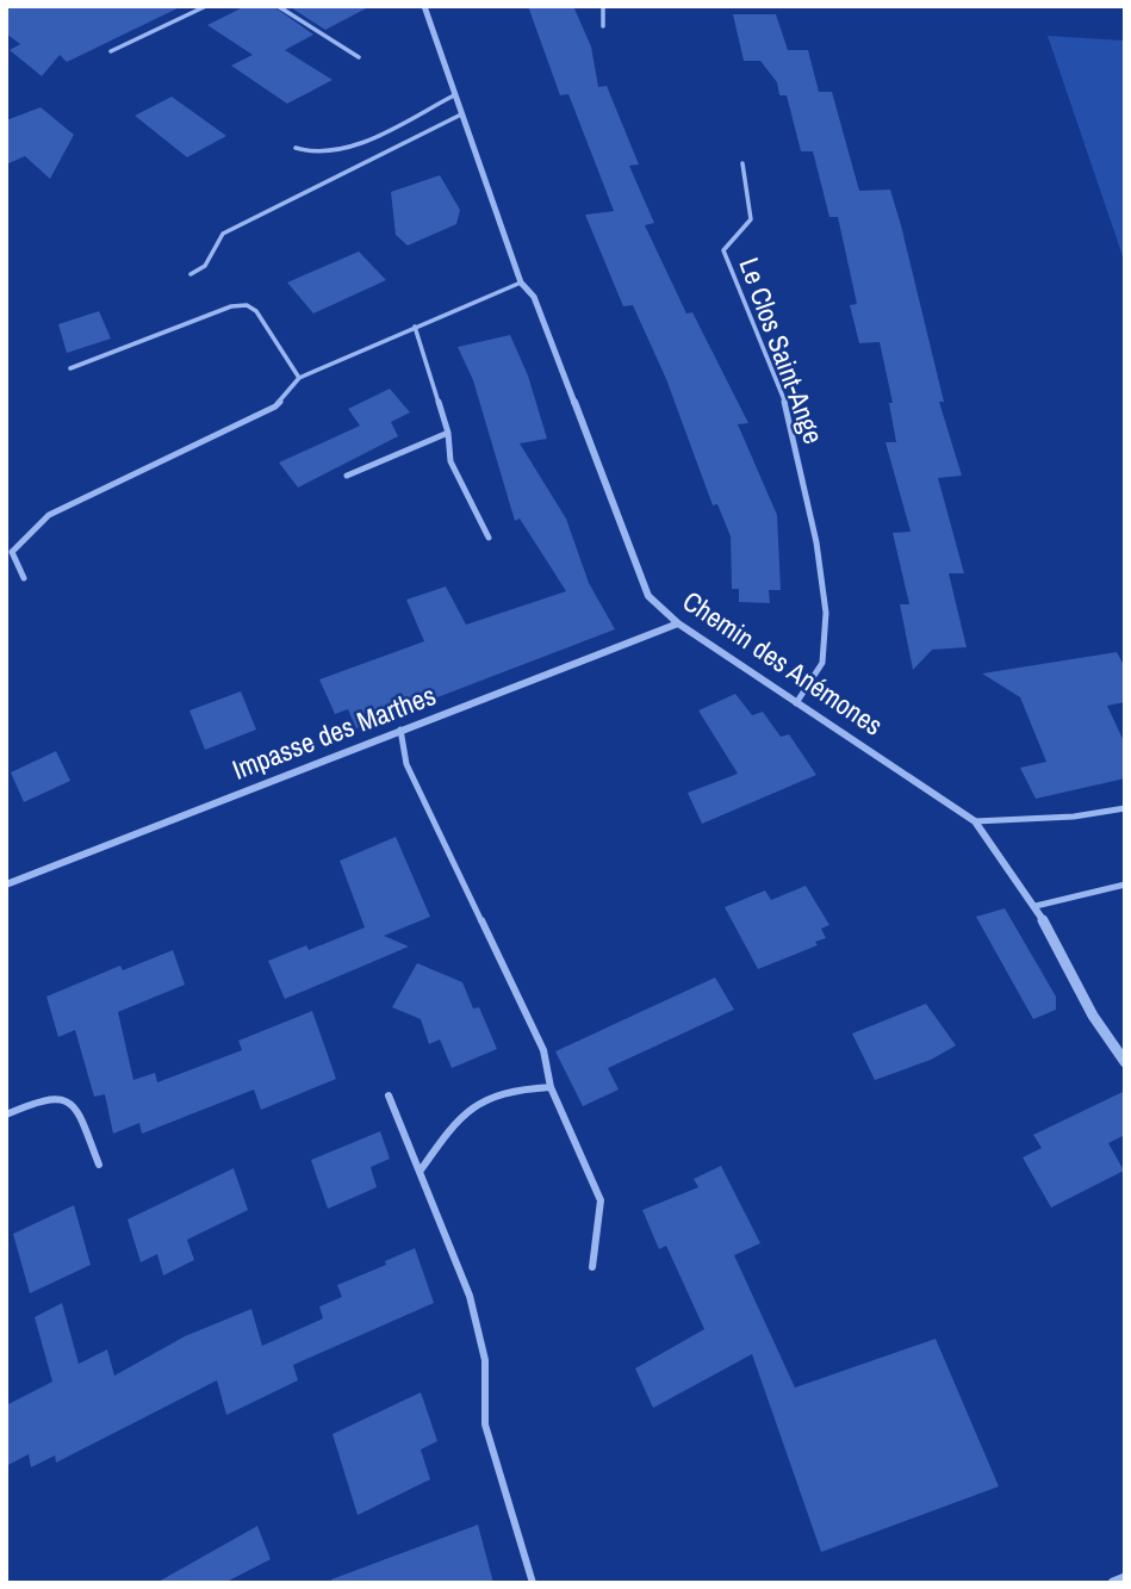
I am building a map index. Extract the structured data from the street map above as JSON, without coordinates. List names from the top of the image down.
{
  "streets": {
    "street": ["Chemin des Anémones", "Impasse des Marthes"],
    "lane": ["Le Clos Saint-Ange"]
  },
  "crossings": [
    ["Le Clos Saint-Ange", "Chemin des Anémones"],
    ["Chemin des Anémones", "Impasse des Marthes"]
  ]
}
